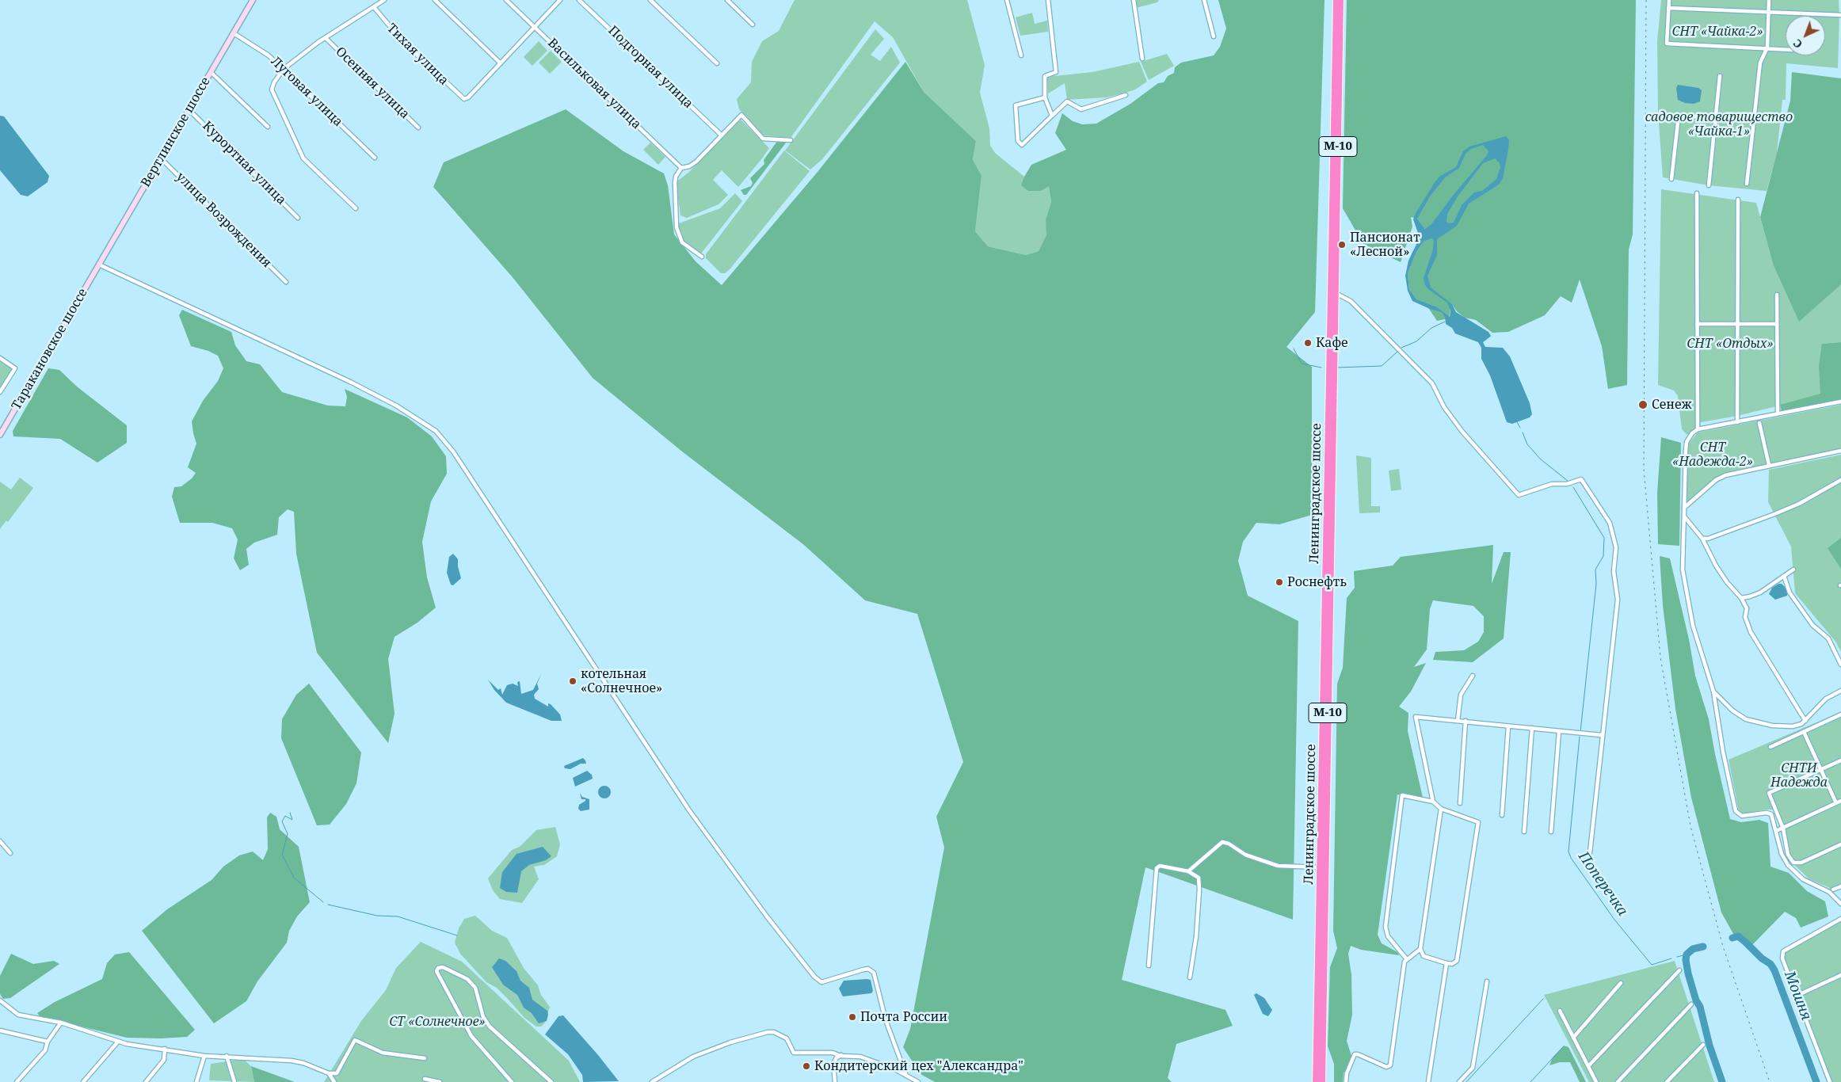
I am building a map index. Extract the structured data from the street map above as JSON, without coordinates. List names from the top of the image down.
{
  "streets": {
    "highway": ["М-10", "Ленинградское шоссе"],
    "main road": ["Вертлинское шоссе", "Таракановское шоссе"],
    "street": [
      "Тихая улица",
      "Подгорная улица",
      "Осенняя улица",
      "Васильковая улица",
      "Луговая улица",
      "Курортная улица",
      "улица Возрождения"
    ]
  },
  "crossings": [
    ["Луговая улица", "Вертлинское шоссе"],
    ["Вертлинское шоссе", "Курортная улица"],
    ["Вертлинское шоссе", "улица Возрождения"],
    ["Вертлинское шоссе", "Таракановское шоссе"]
  ],
  "water": ["Поперечка", "Мошня"],
  "parks": [
    "СНТ «Чайка-2»",
    "садовое товарищество «Чайка-1»",
    "СНТ «Отдых»",
    "СНТ «Надежда-2»",
    "СНТИ Надежда",
    "СТ «Солнечное»"
  ],
  "places": [
    "Пансионат «Лесной»",
    "Кафе",
    "Сенеж",
    "Роснефть",
    "котельная «Солнечное»",
    "Почта России",
    "Кондитерский цех \"Александра\""
  ],
  "north": "bottom left"
}
